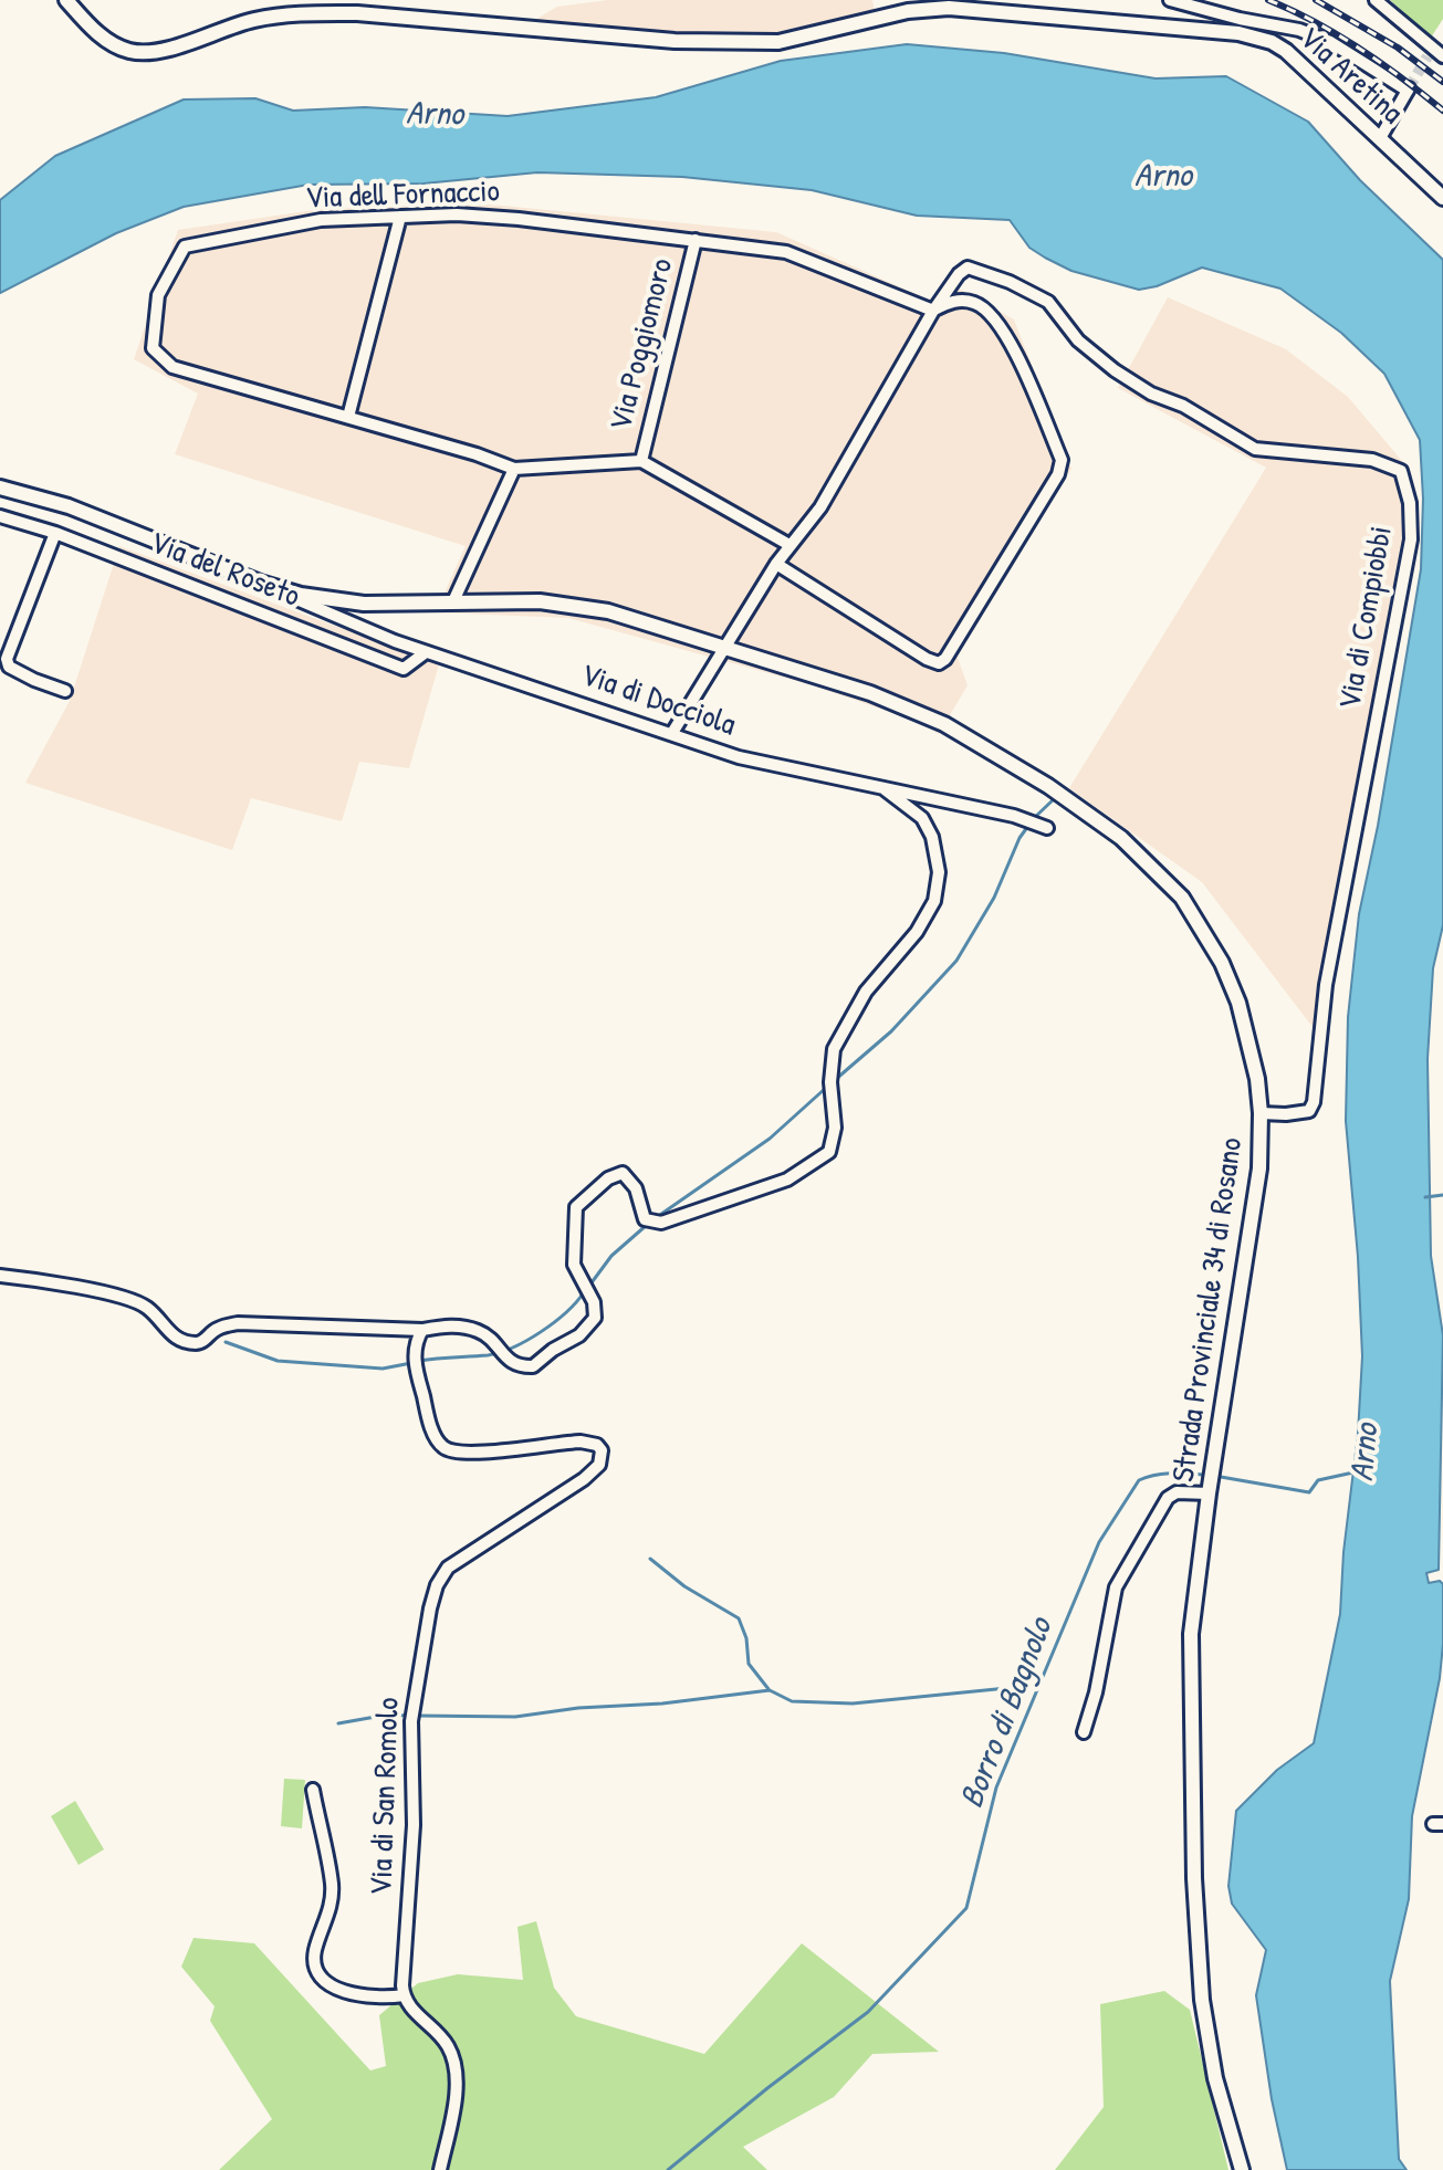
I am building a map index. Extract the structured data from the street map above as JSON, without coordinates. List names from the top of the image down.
{
  "streets": {
    "main road": ["Via Aretina", "Strada Provinciale 34 di Rosano"],
    "street": [
      "Via dell Fornaccio",
      "Via Poggiomoro",
      "Via del Roseto",
      "Via di Compiobbi",
      "Via di Docciola",
      "Via di San Romolo"
    ]
  },
  "crossings": [
    ["Via dell Fornaccio", "Via Poggiomoro"],
    ["Via dell Fornaccio", "Via di Compiobbi"],
    ["Via del Roseto", "Via di Docciola"],
    ["Via di Compiobbi", "Via di Docciola"],
    ["Via di Compiobbi", "Strada Provinciale 34 di Rosano"],
    ["Via di Docciola", "Strada Provinciale 34 di Rosano"]
  ],
  "water": ["Arno", "Borro di Bagnolo"]
}
